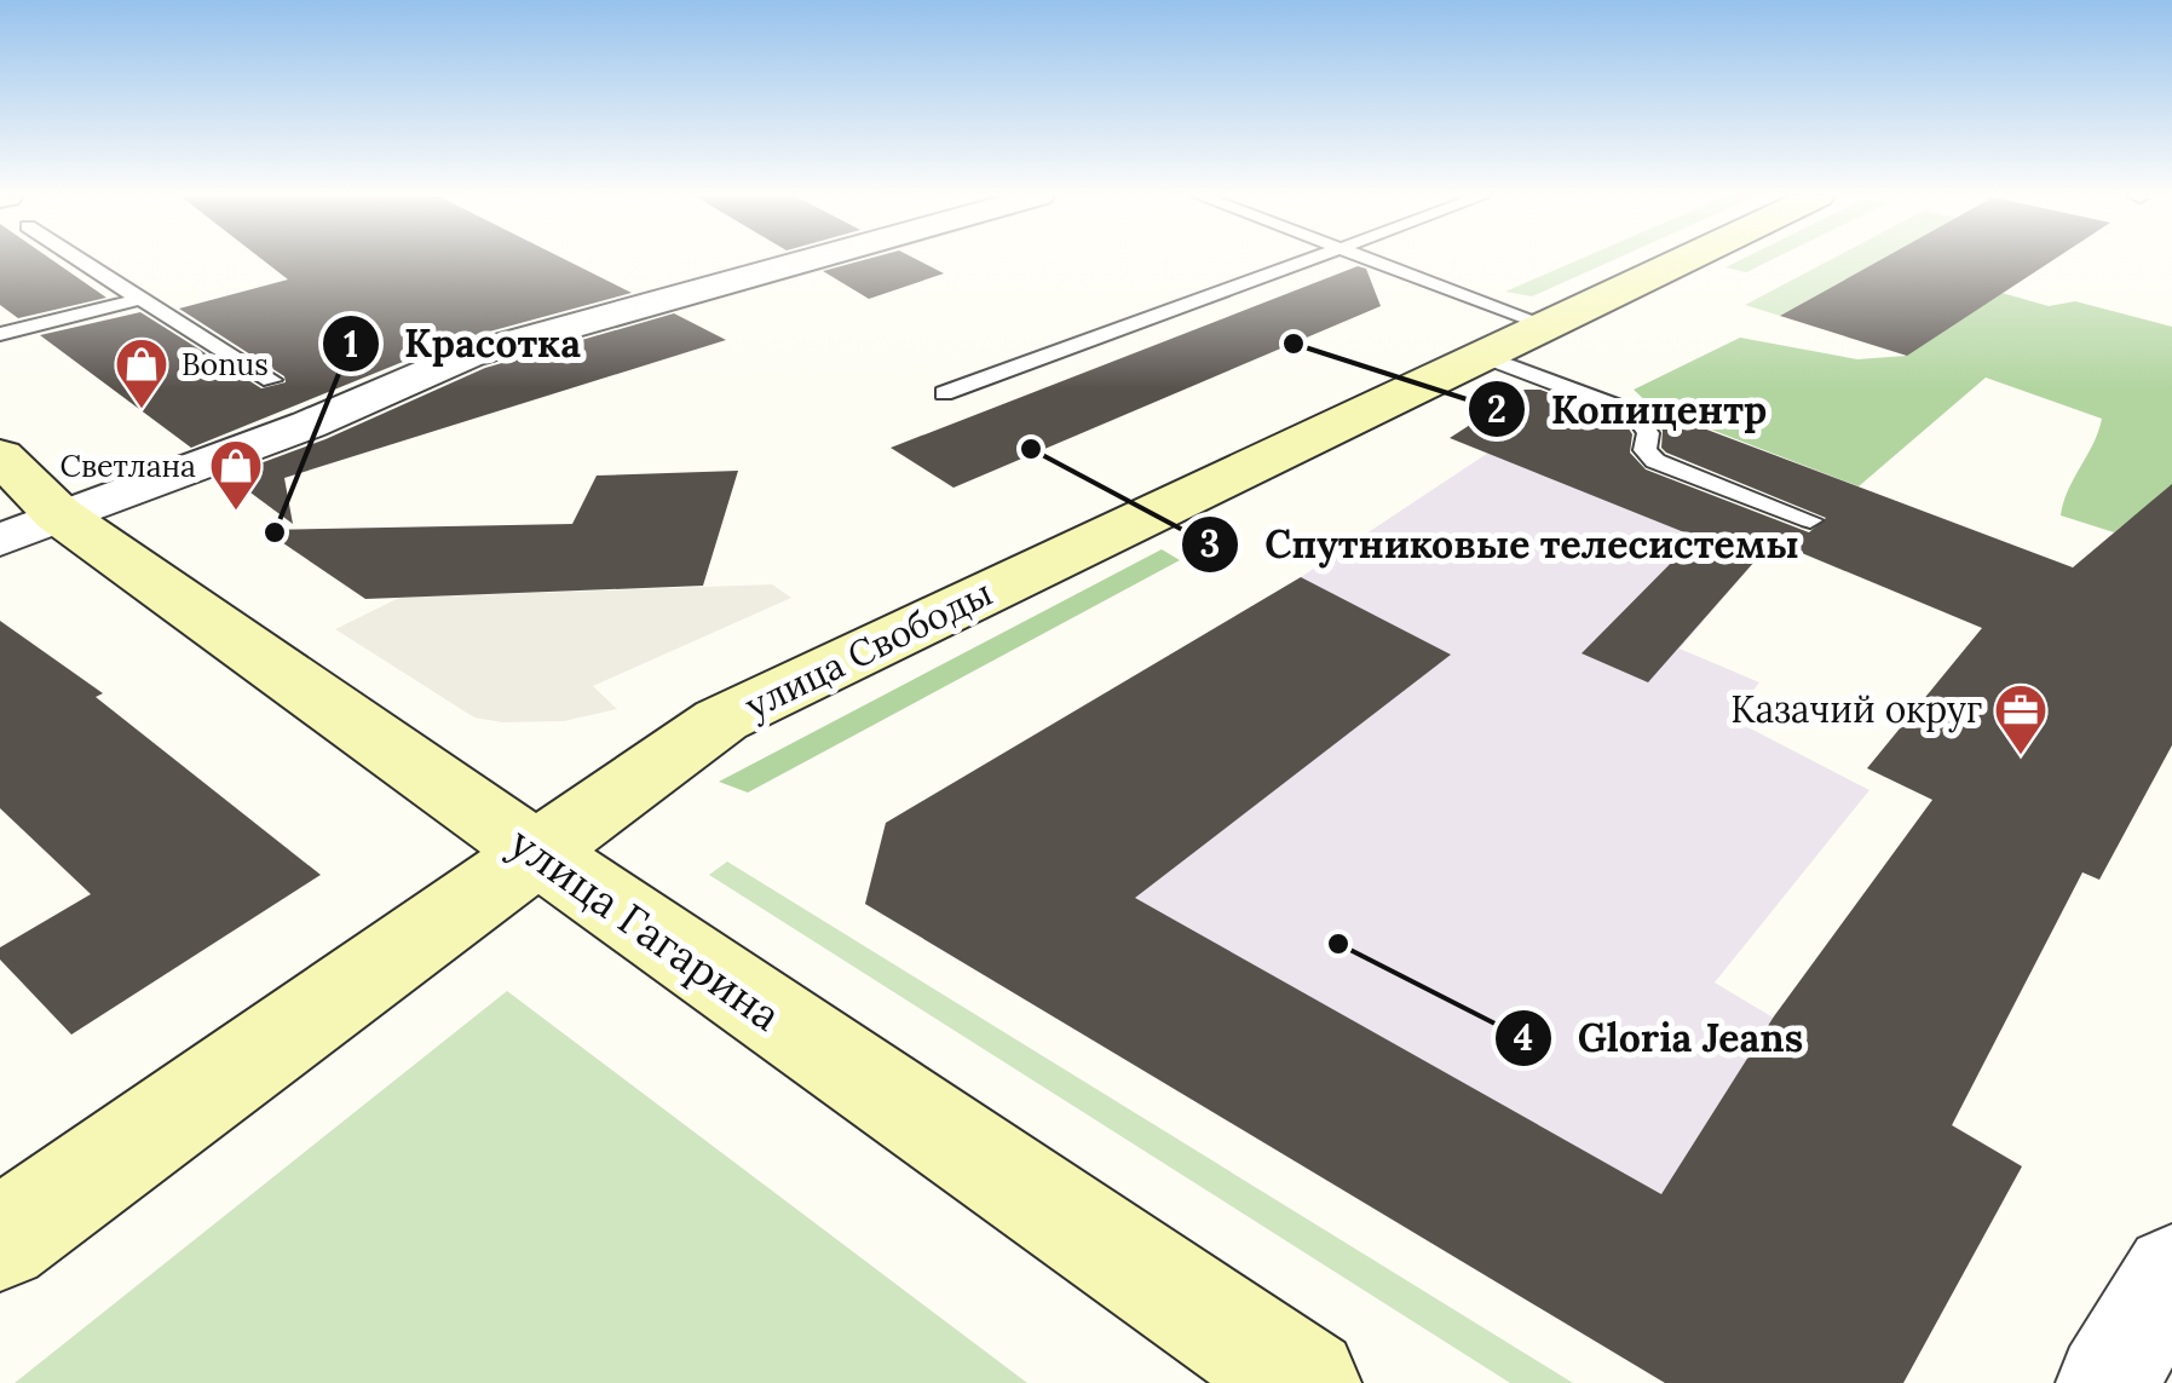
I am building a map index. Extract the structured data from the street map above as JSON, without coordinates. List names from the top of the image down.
{
  "streets": {
    "main road": ["улица Свободы", "улица Гагарина"]
  },
  "crossings": [
    ["улица Свободы", "улица Гагарина"]
  ],
  "places": {
    "other": [
      "Копицентр",
      "Спутниковые телесистемы",
      "Красотка",
      "Gloria Jeans"
    ],
    "shop": ["Bonus", "Светлана"],
    "office": ["Казачий округ"]
  }
}
